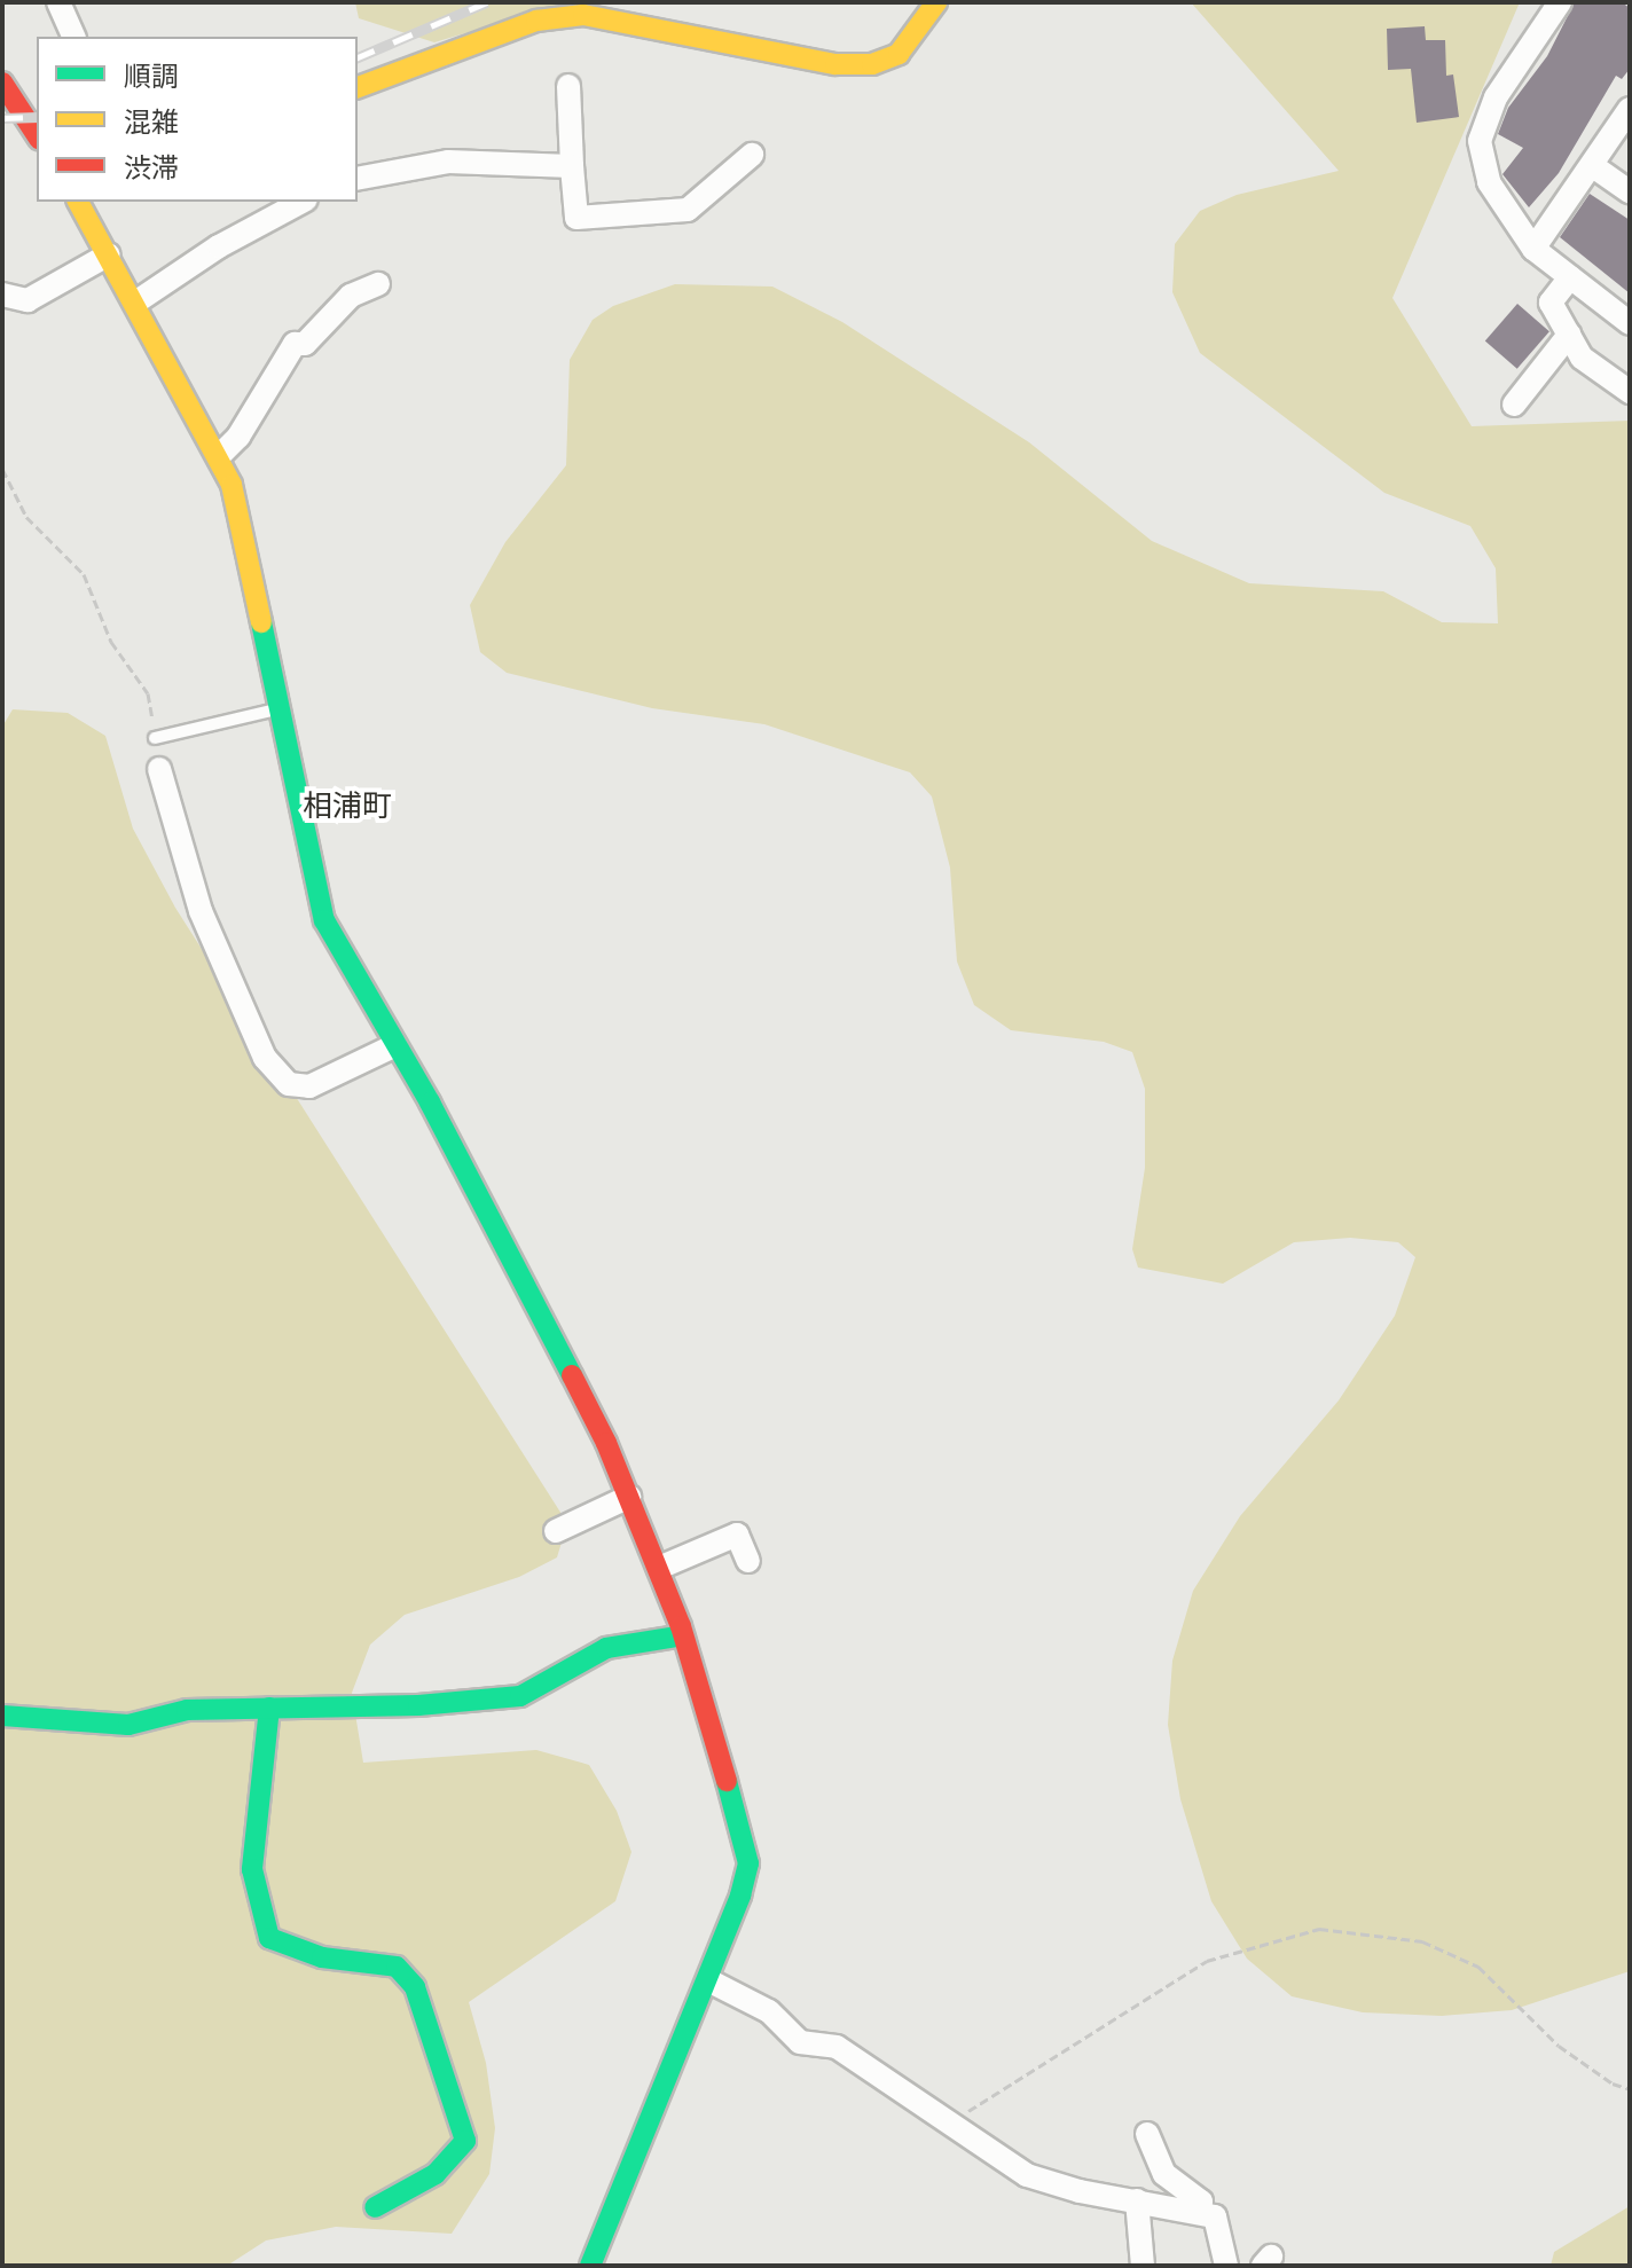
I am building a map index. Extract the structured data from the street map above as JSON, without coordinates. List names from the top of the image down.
{
  "districts": ["相浦町"],
  "legend": ["順調", "混雑", "渋滞"]
}
